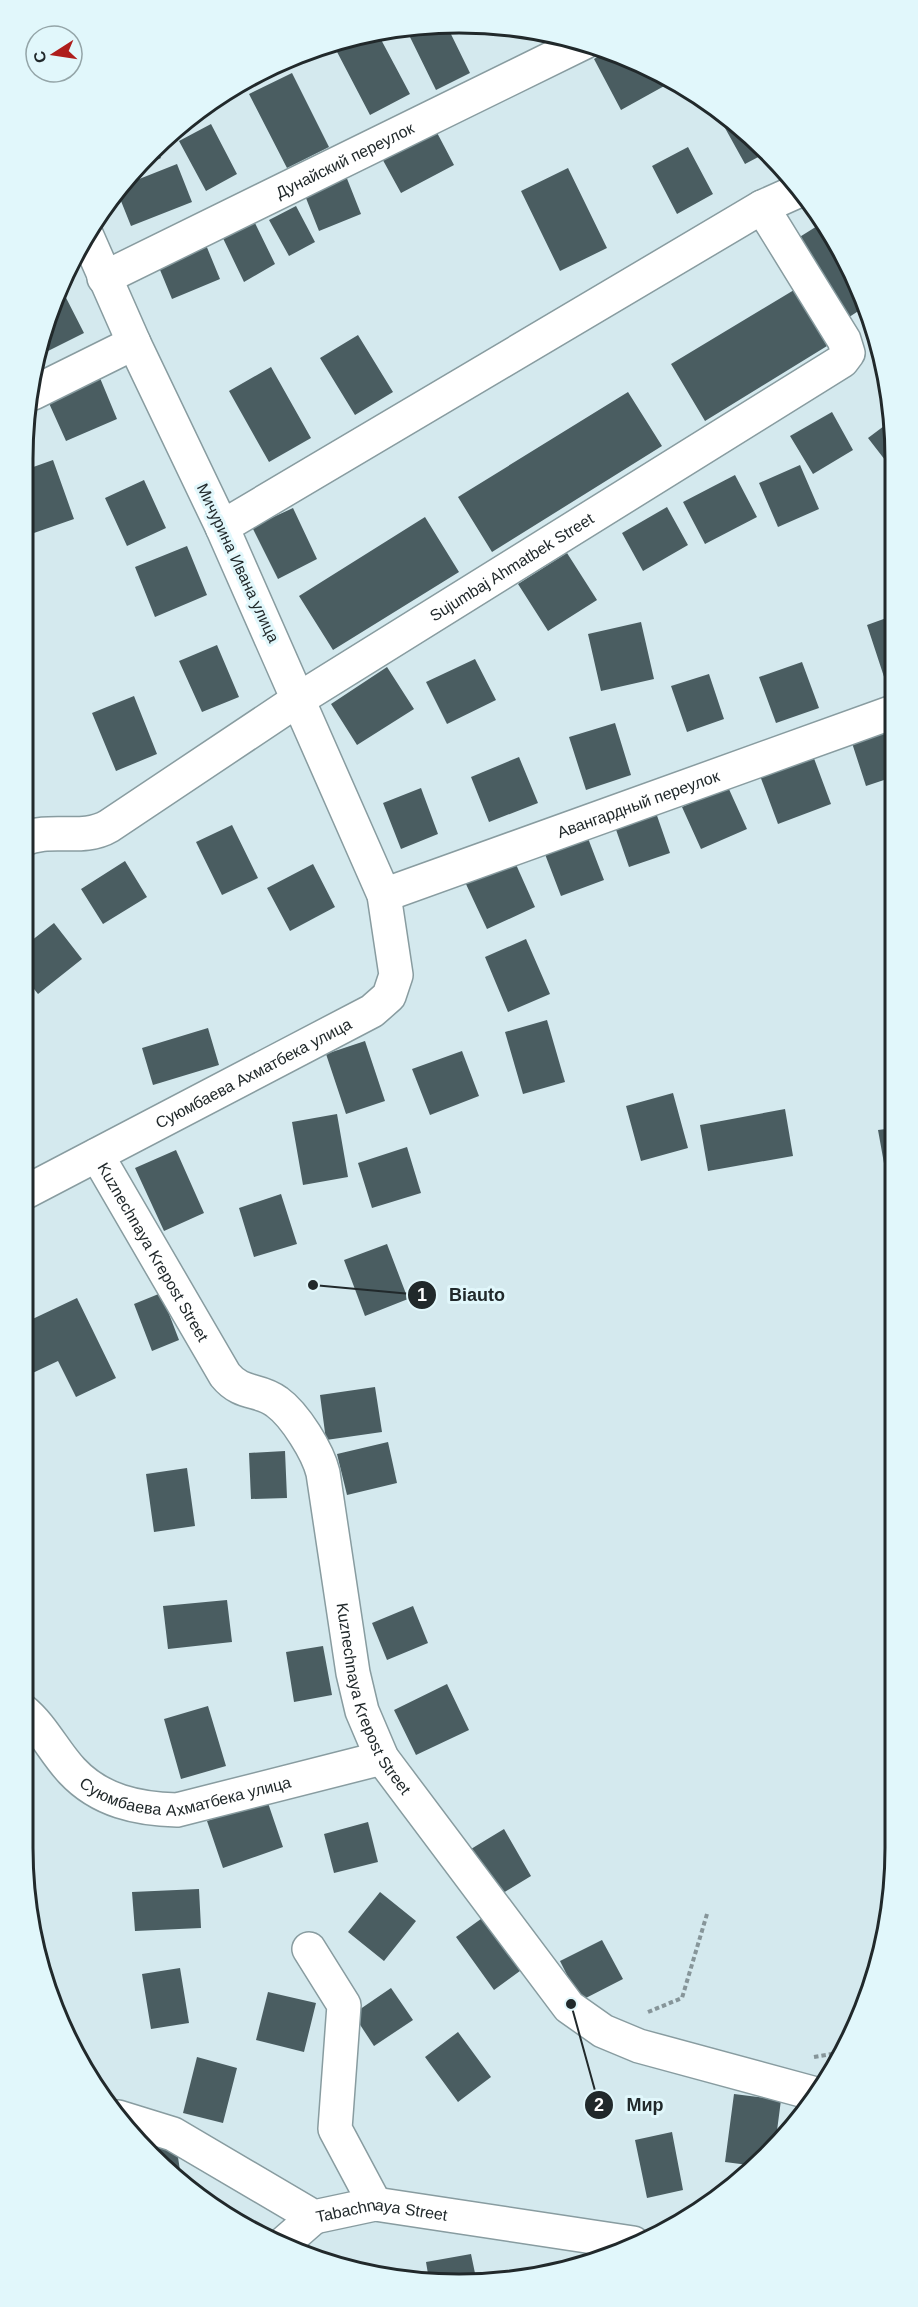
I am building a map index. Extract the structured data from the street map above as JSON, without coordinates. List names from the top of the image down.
{
  "streets": {
    "street": [
      "Дунайский переулок",
      "Мичурина Ивана улица",
      "Sujumbaj Ahmatbek Street",
      "Авангардный переулок",
      "Суюмбаева Ахматбека улица",
      "Kuznechnaya Krepost Street",
      "Tabachnaya Street"
    ]
  },
  "crossings": [
    ["Дунайский переулок", "Мичурина Ивана улица"],
    ["Мичурина Ивана улица", "Sujumbaj Ahmatbek Street"],
    ["Мичурина Ивана улица", "Авангардный переулок"],
    ["Мичурина Ивана улица", "Суюмбаева Ахматбека улица"],
    ["Авангардный переулок", "Суюмбаева Ахматбека улица"],
    ["Суюмбаева Ахматбека улица", "Kuznechnaya Krepost Street"]
  ],
  "places": ["Biauto", "Мир"],
  "north": "left"
}
